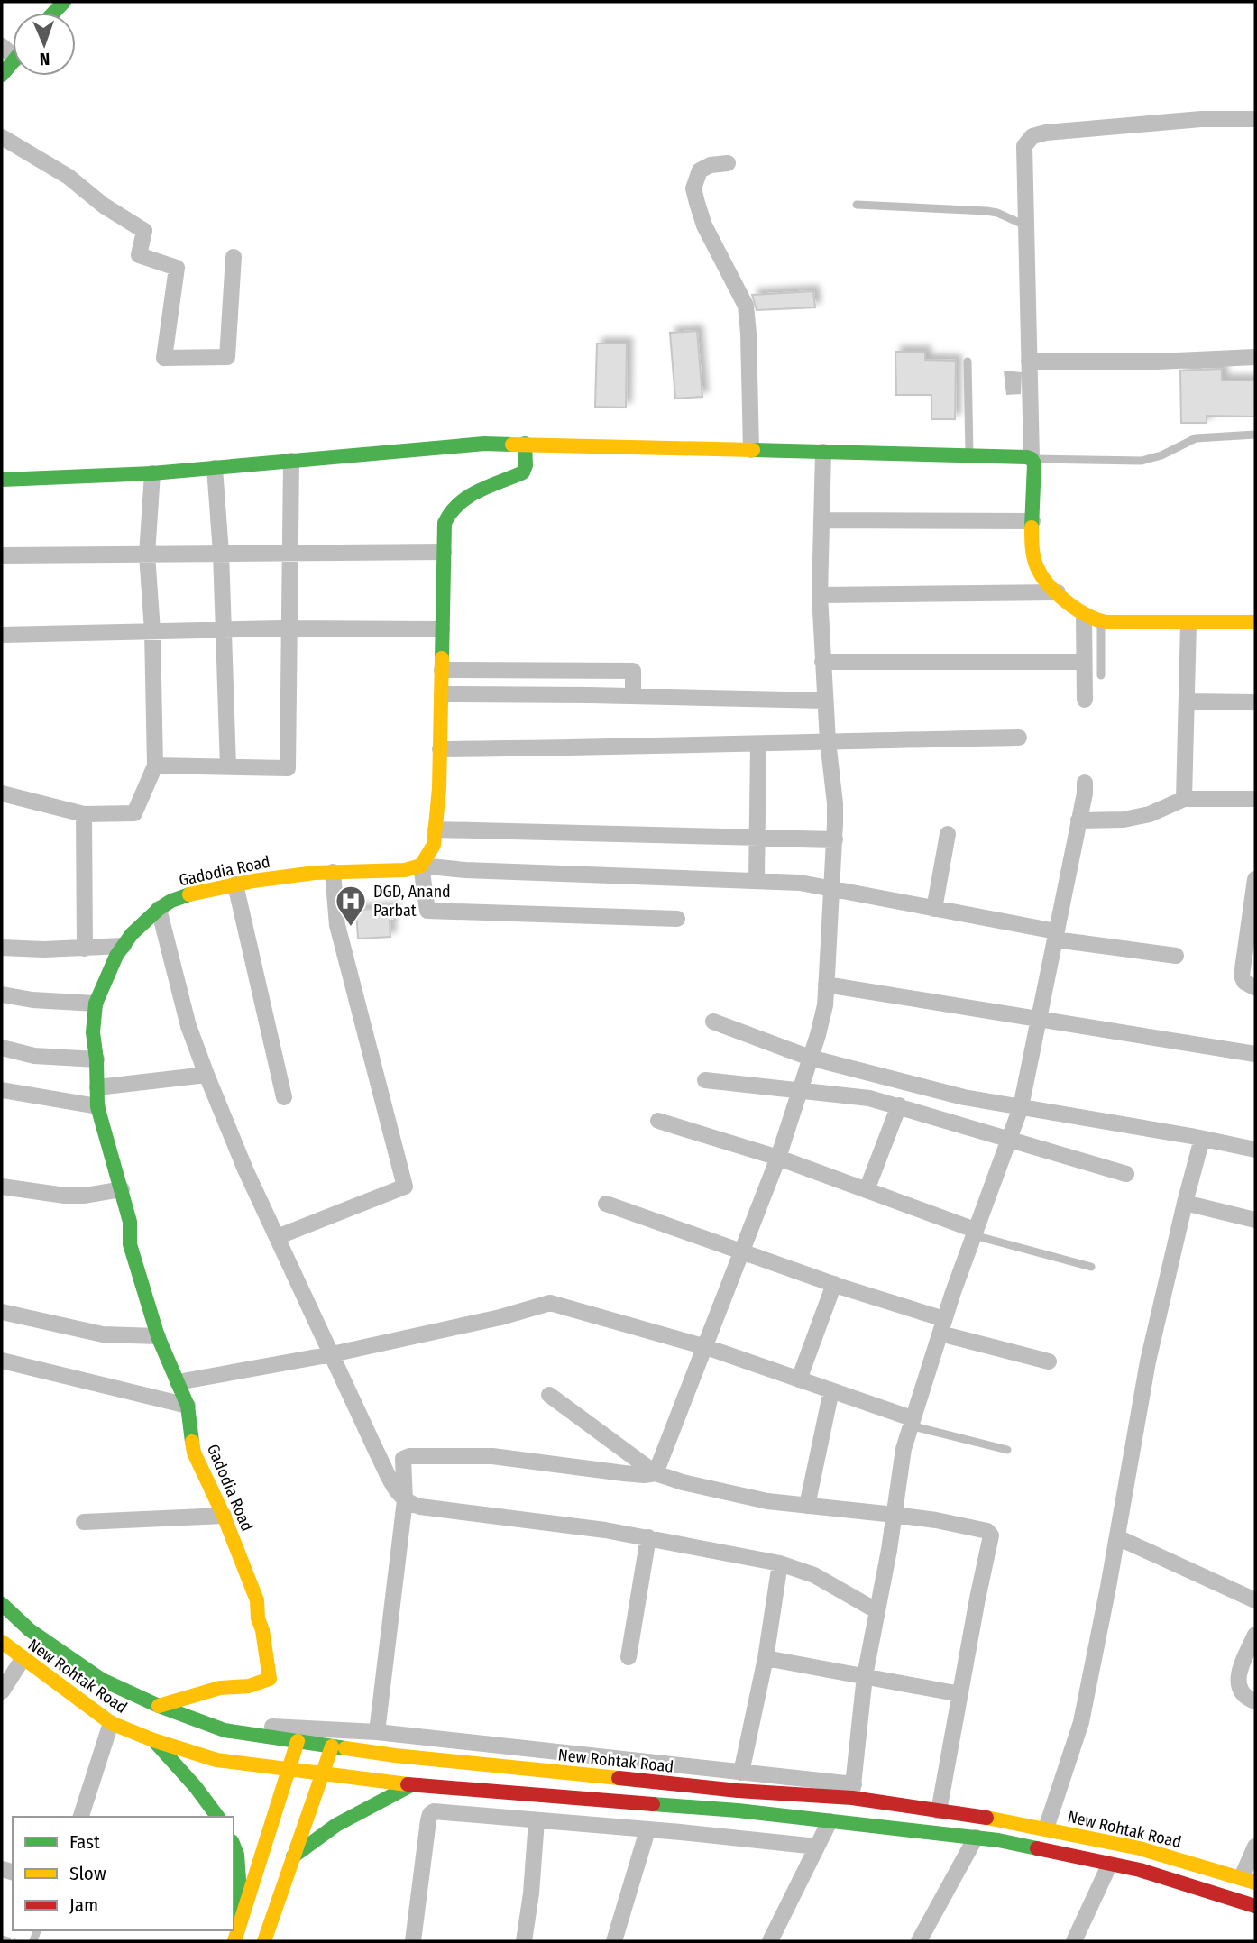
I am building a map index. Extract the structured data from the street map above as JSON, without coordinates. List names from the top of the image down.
{
  "streets": {
    "main road": ["Gadodia Road", "New Rohtak Road"]
  },
  "crossings": [
    ["Gadodia Road", "New Rohtak Road"]
  ],
  "places": {
    "hospital": ["DGD, Anand Parbat"]
  },
  "legend": ["Fast", "Slow", "Jam"],
  "north": "bottom"
}
